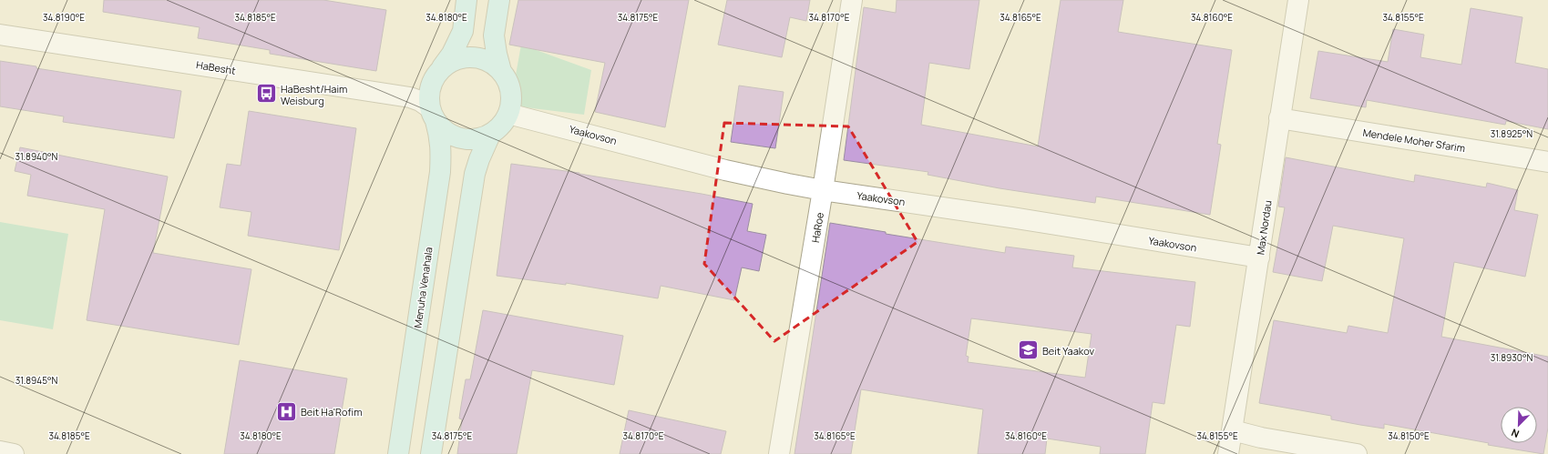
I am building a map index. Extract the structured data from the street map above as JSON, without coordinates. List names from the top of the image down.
{
  "streets": {
    "street": [
      "HaBesht",
      "Yaakovson",
      "Mendele Moher Sfarim",
      "HaRoe",
      "Max Nordau",
      "Menuha Venahala"
    ]
  },
  "crossings": [
    ["HaBesht", "Yaakovson"],
    ["HaBesht", "Menuha Venahala"],
    ["Yaakovson", "HaRoe"],
    ["Yaakovson", "Max Nordau"],
    ["Yaakovson", "Menuha Venahala"],
    ["Mendele Moher Sfarim", "Max Nordau"]
  ],
  "places": {
    "bus stop": ["HaBesht/Haim Weisburg"],
    "school or university": ["Beit Yaakov"],
    "hospital": ["Beit Ha'Rofim"]
  },
  "north": "bottom left",
  "coordinates": [
    "34.8160°E",
    "34.8190°E",
    "34.8185°E",
    "34.8180°E",
    "34.8175°E",
    "34.8170°E",
    "34.8165°E",
    "34.8155°E",
    "31.8925°N",
    "31.8940°N",
    "31.8930°N",
    "31.8945°N",
    "34.8150°E"
  ]
}
